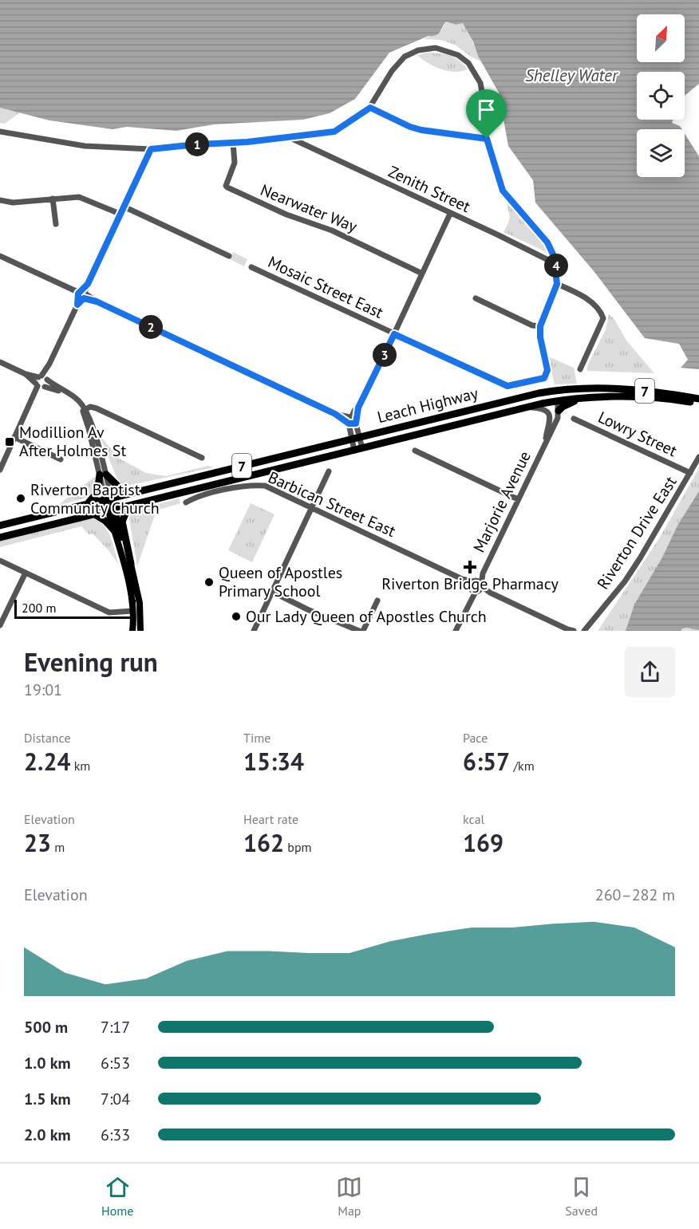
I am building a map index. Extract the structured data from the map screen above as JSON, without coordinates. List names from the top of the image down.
{
  "streets": {
    "highway": ["7", "Leach Highway"],
    "street": [
      "Zenith Street",
      "Nearwater Way",
      "Mosaic Street East",
      "Lowry Street",
      "Marjorie Avenue",
      "Barbican Street East",
      "Riverton Drive East"
    ]
  },
  "crossings": [
    ["Leach Highway", "Marjorie Avenue"],
    ["Lowry Street", "Riverton Drive East"],
    ["Marjorie Avenue", "Barbican Street East"]
  ],
  "water": ["Shelley Water"],
  "places": {
    "transit": ["Modillion Av After Holmes St"],
    "other": ["Riverton Baptist Community Church", "Queen of Apostles Primary School", "Our Lady Queen of Apostles Church"],
    "health": ["Riverton Bridge Pharmacy"]
  },
  "scale_bar": "200 m",
  "north": "top right",
  "page": {
    "pins": [
      "1",
      "4",
      "2",
      "3"
    ],
    "scale": "200 m",
    "heading": ["Evening run", "19:01"],
    "stats": [
      ["Distance", "2.24 km"],
      ["Time", "15:34"],
      ["Pace", "6:57 /km"],
      ["Elevation", "23 m"],
      ["Heart rate", "162 bpm"],
      ["kcal", "169"]
    ],
    "chart": ["Elevation", "260–282 m"],
    "list": [
      {
        "name": "500 m",
        "note": "7:17"
      },
      {
        "name": "1.0 km",
        "note": "6:53"
      },
      {
        "name": "1.5 km",
        "note": "7:04"
      },
      {
        "name": "2.0 km",
        "note": "6:33"
      }
    ],
    "tabs": ["Home", "Map", "Saved"]
  }
}
